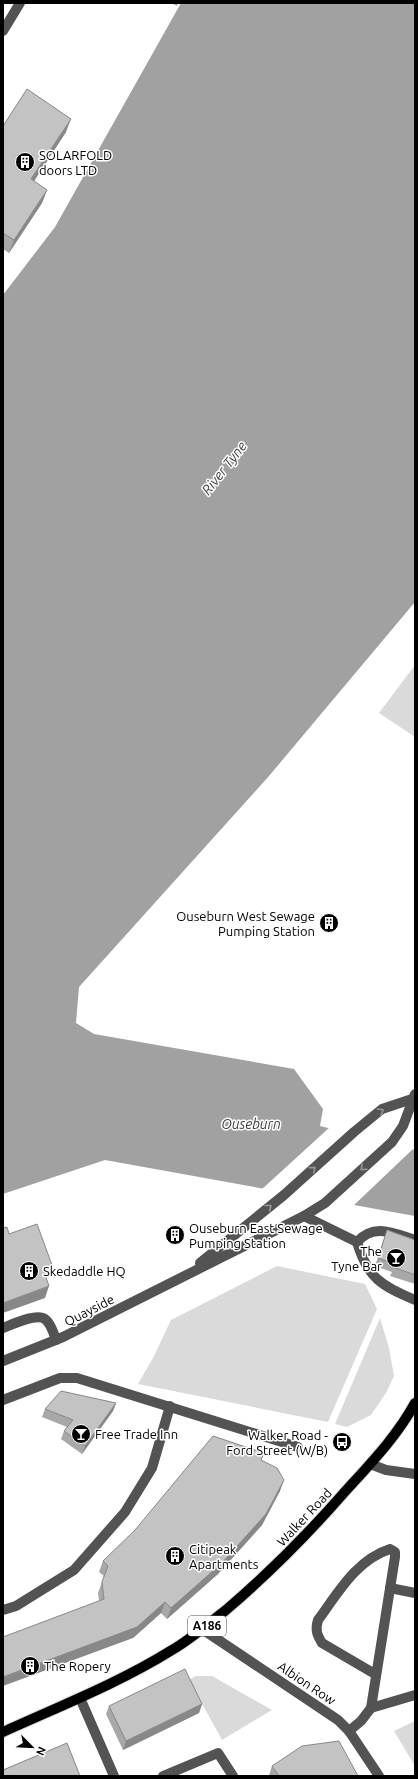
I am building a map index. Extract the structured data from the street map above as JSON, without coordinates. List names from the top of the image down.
{
  "streets": {
    "main road": ["Walker Road", "A186"],
    "street": ["Quayside", "Albion Row"]
  },
  "crossings": [
    ["Walker Road", "Albion Row"]
  ],
  "water": ["River Tyne", "Ouseburn"],
  "places": {
    "building": [
      "SOLARFOLD doors LTD",
      "Ouseburn West Sewage Pumping Station",
      "Ouseburn East Sewage Pumping Station",
      "Skedaddle HQ",
      "Citipeak Apartments",
      "The Ropery"
    ],
    "bar": ["The Tyne Bar", "Free Trade Inn"],
    "bus stop": ["Walker Road - Ford Street (W/B)"]
  },
  "north": "bottom right"
}
